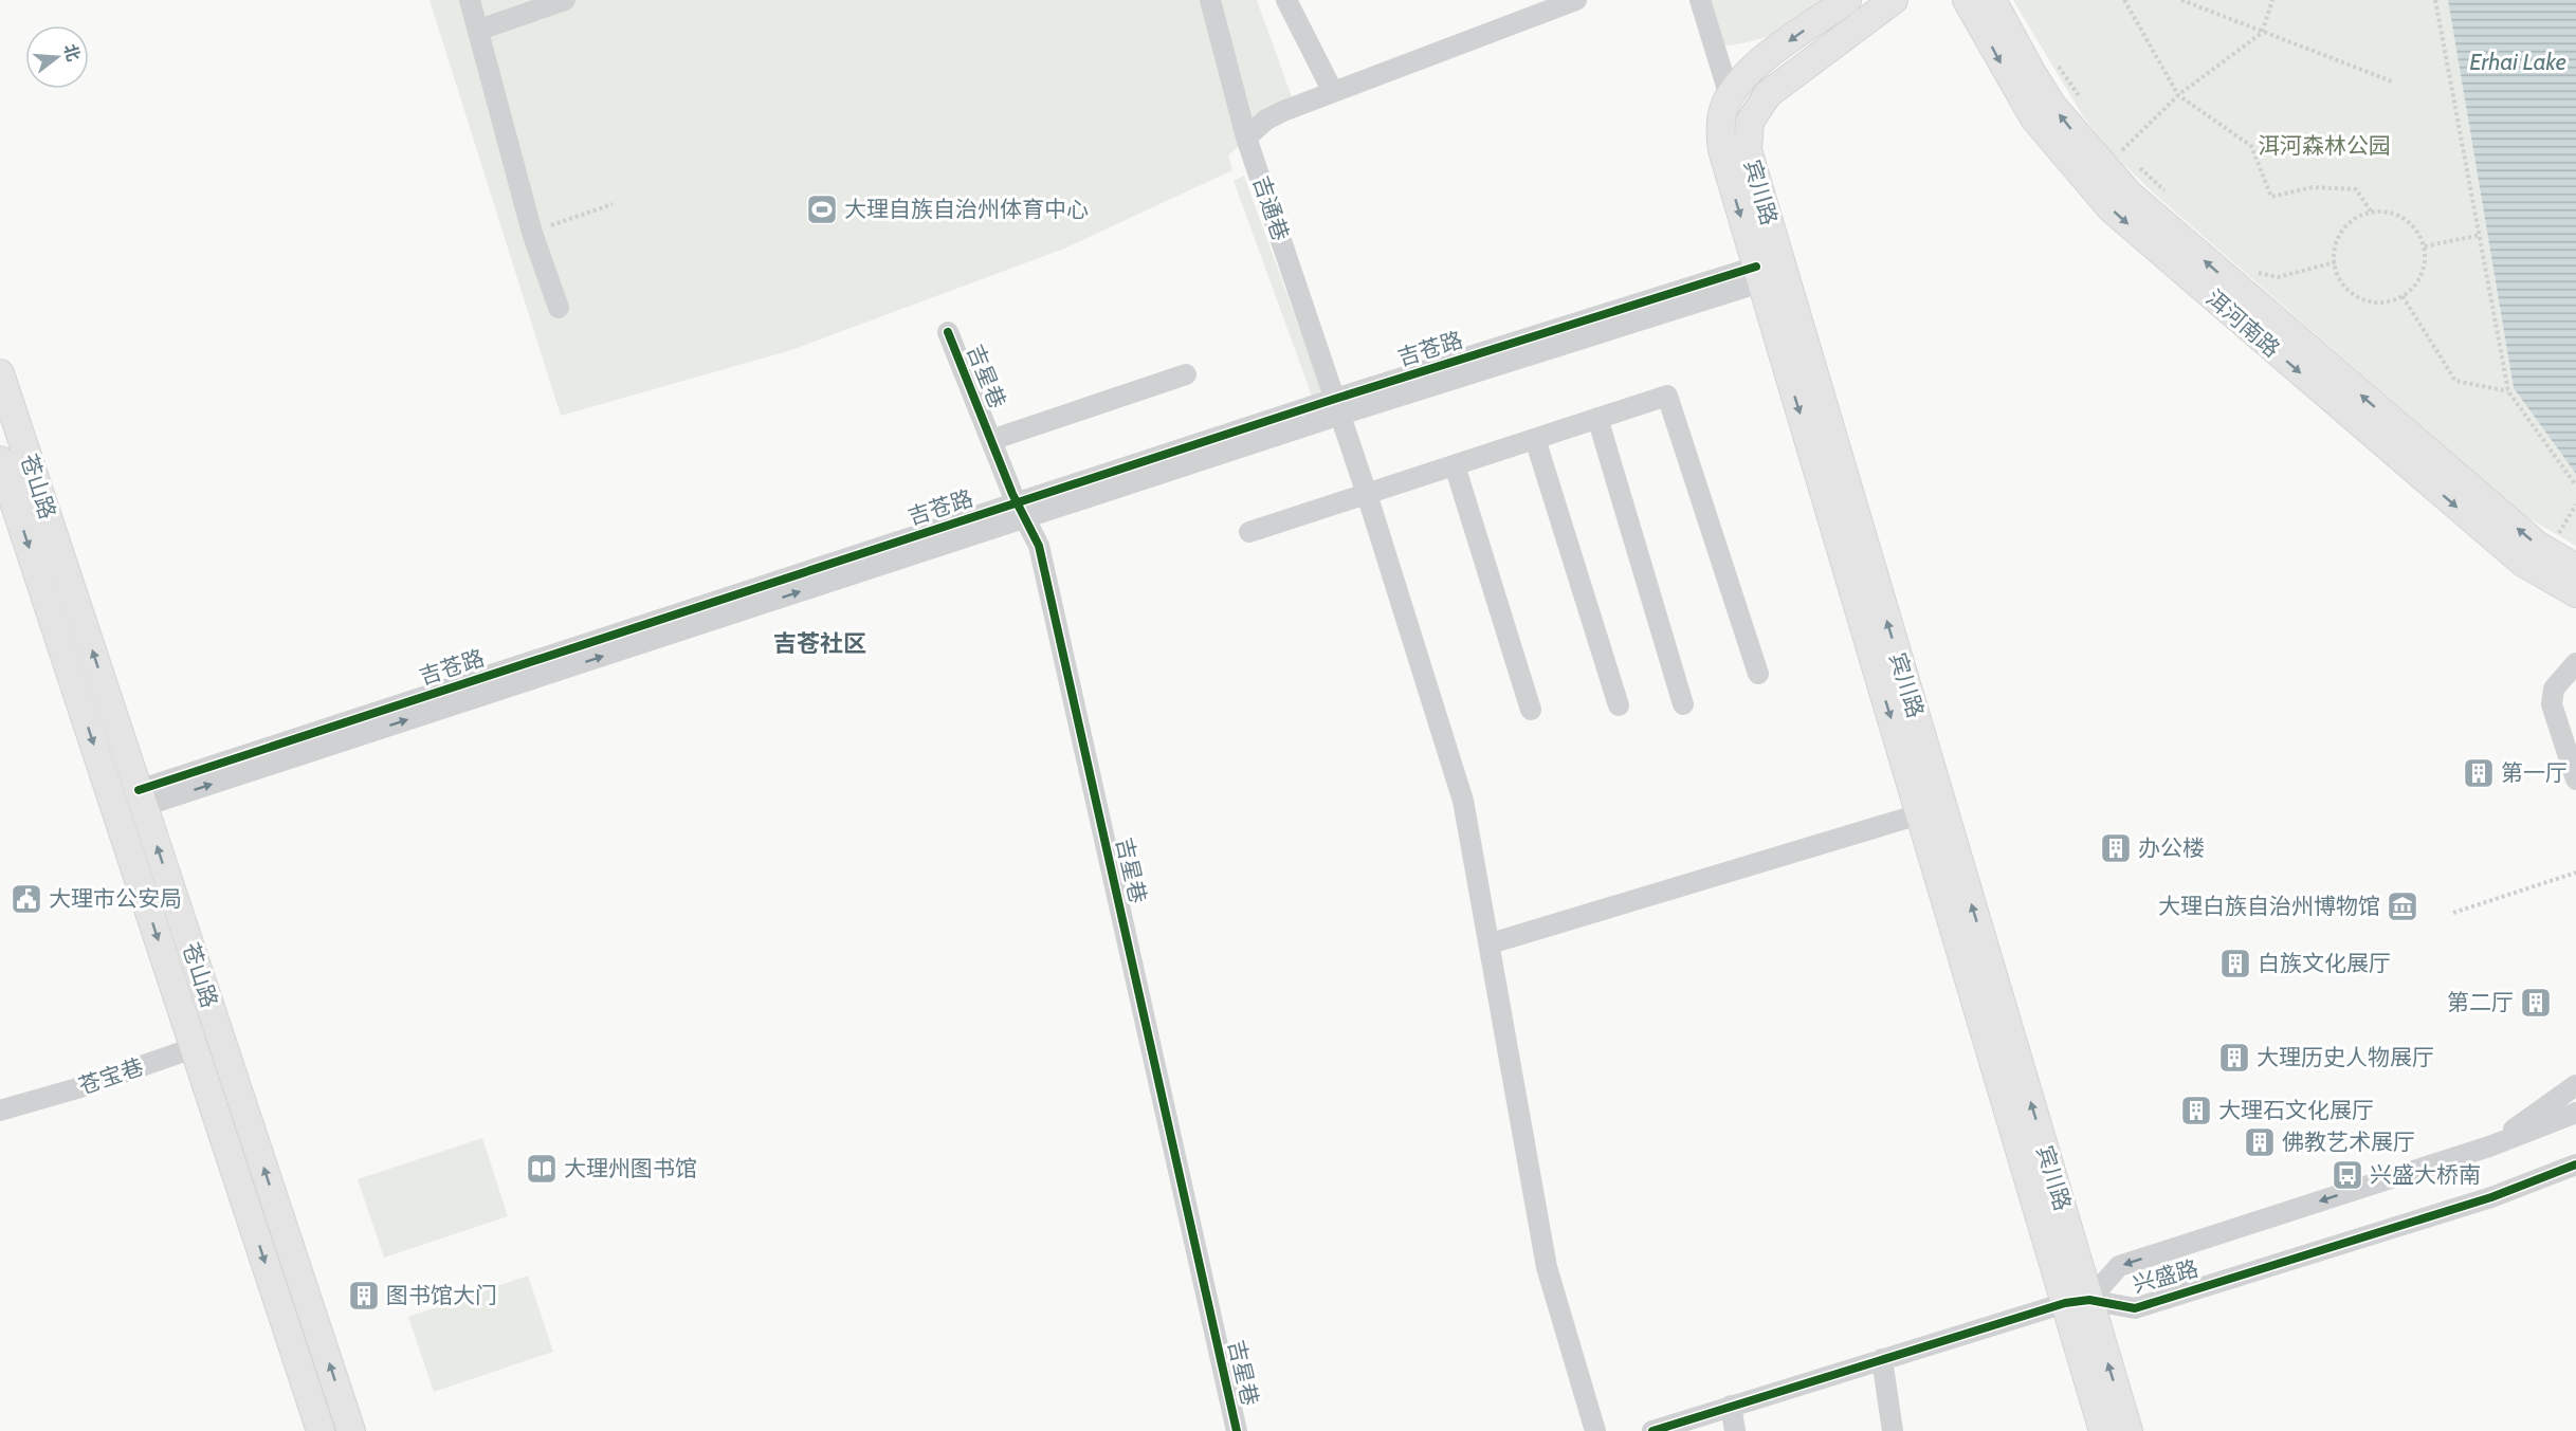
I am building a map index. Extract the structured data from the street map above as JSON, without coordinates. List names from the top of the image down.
{
  "streets": {
    "main road": ["宾川路", "洱河南路", "苍山路"],
    "street": [
      "吉通巷",
      "吉苍路",
      "吉星巷",
      "苍宝巷",
      "兴盛路"
    ]
  },
  "crossings": [
    ["宾川路", "吉苍路"],
    ["宾川路", "兴盛路"],
    ["吉通巷", "吉苍路"],
    ["吉苍路", "吉星巷"],
    ["吉苍路", "苍山路"],
    ["苍山路", "苍宝巷"]
  ],
  "districts": ["吉苍社区"],
  "water": ["Erhai Lake"],
  "parks": ["洱河森林公园"],
  "places": {
    "sports": ["大理自族自治州体育中心"],
    "building": [
      "第一厅",
      "办公楼",
      "白族文化展厅",
      "第二厅",
      "大理历史人物展厅",
      "大理石文化展厅",
      "佛教艺术展厅",
      "图书馆大门"
    ],
    "public building": ["大理市公安局"],
    "museum": ["大理白族自治州博物馆"],
    "library": ["大理州图书馆"],
    "bus stop": ["兴盛大桥南"]
  },
  "north": "right"
}
